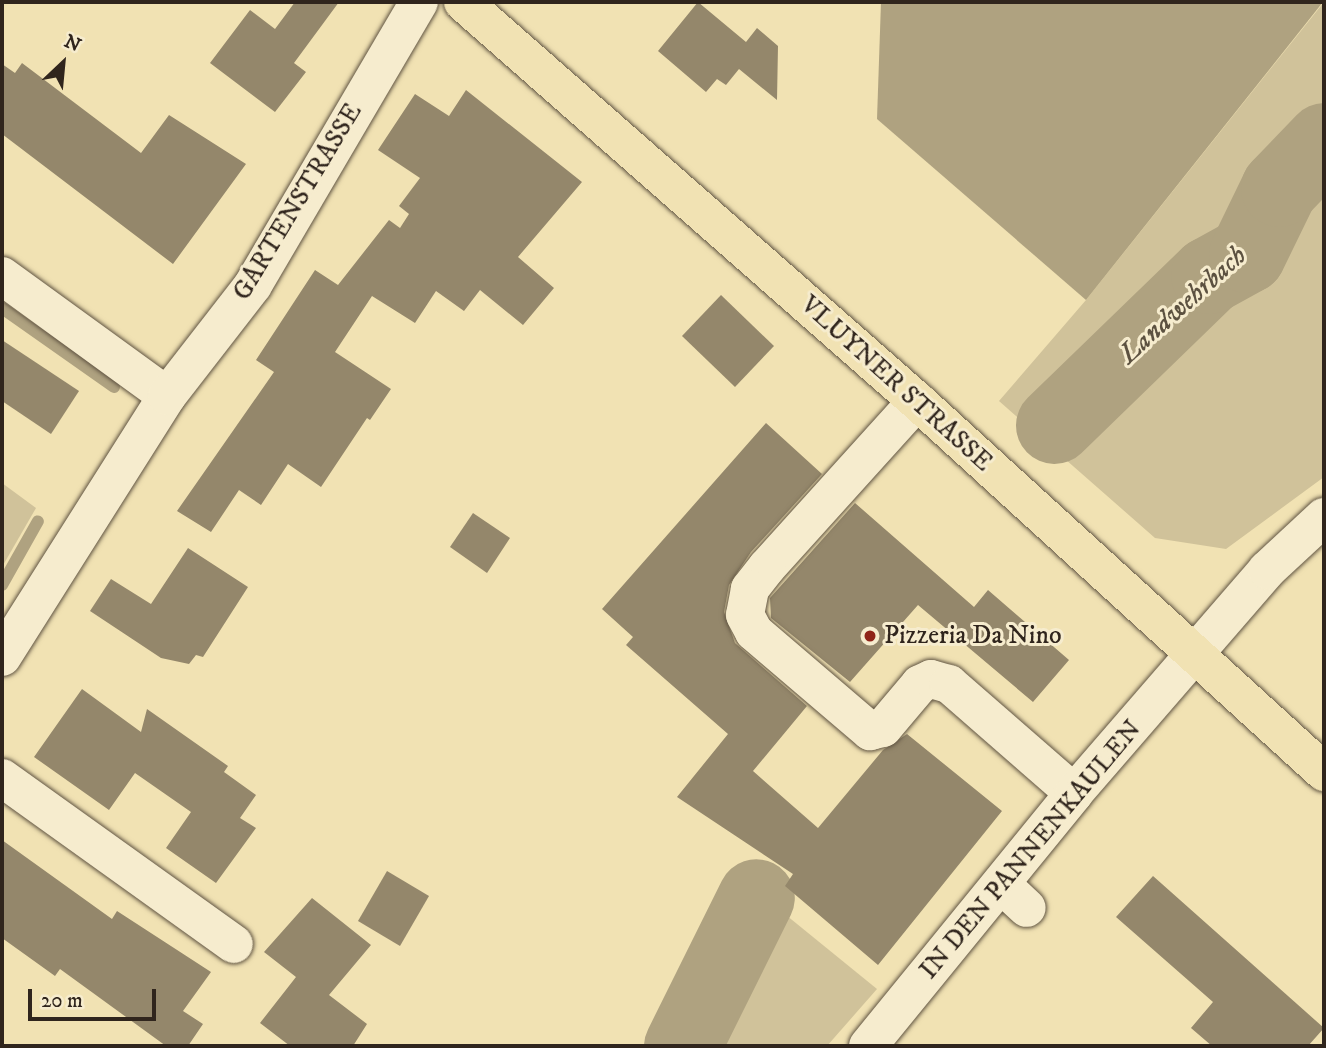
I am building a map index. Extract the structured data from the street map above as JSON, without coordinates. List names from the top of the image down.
{
  "streets": {
    "main road": ["VLUYNER STRASSE"],
    "street": ["GARTENSTRASSE", "IN DEN PANNENKAULEN"]
  },
  "crossings": [
    ["VLUYNER STRASSE", "IN DEN PANNENKAULEN"]
  ],
  "water": ["Landwehrbach"],
  "places": ["Pizzeria Da Nino"],
  "scale_bar": "20 m",
  "north": "top right"
}
